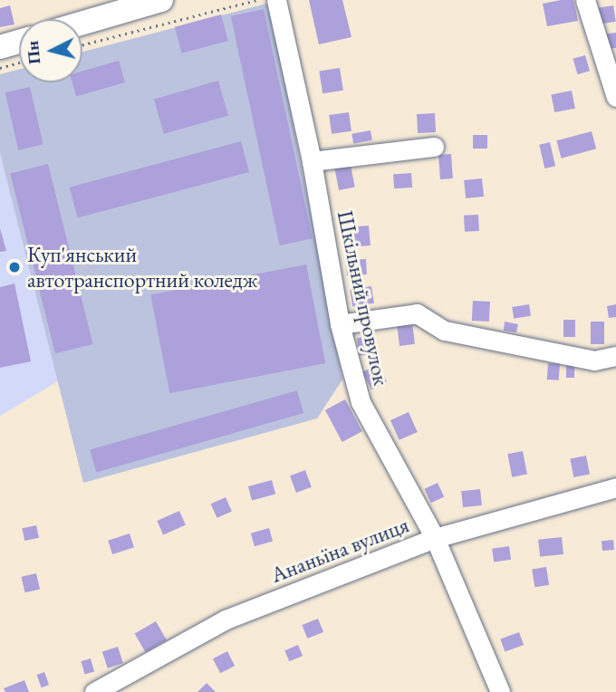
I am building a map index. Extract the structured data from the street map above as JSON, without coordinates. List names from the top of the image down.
{
  "streets": {
    "street": ["Шкільний провулок", "Ананьїна вулиця"]
  },
  "crossings": [
    ["Шкільний провулок", "Ананьїна вулиця"]
  ],
  "places": ["Куп'янський автотранспортний коледж"],
  "north": "left"
}
